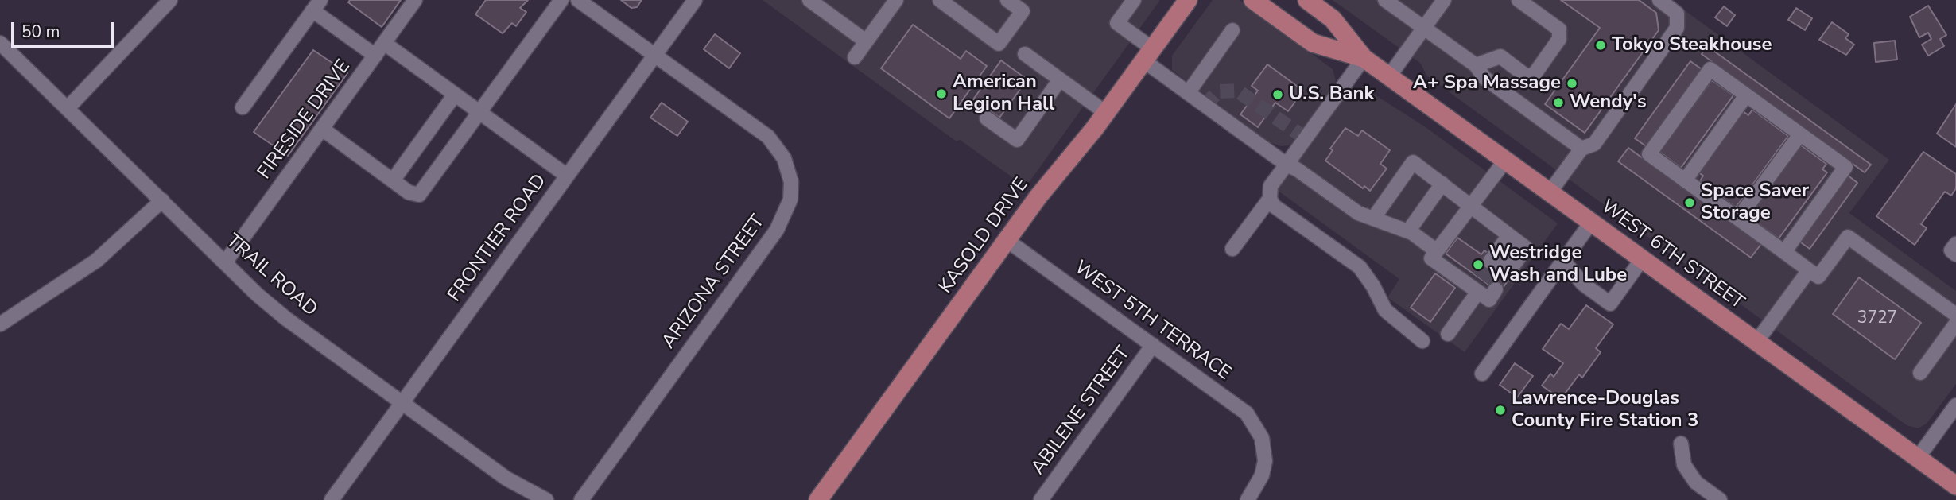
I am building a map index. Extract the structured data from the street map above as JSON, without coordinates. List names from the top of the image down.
{
  "streets": {
    "main road": ["KASOLD DRIVE", "WEST 6TH STREET"],
    "street": [
      "FIRESIDE DRIVE",
      "FRONTIER ROAD",
      "TRAIL ROAD",
      "ARIZONA STREET",
      "WEST 5TH TERRACE",
      "ABILENE STREET"
    ]
  },
  "crossings": [
    ["FIRESIDE DRIVE", "TRAIL ROAD"],
    ["KASOLD DRIVE", "WEST 5TH TERRACE"],
    ["FRONTIER ROAD", "TRAIL ROAD"],
    ["FRONTIER ROAD", "ARIZONA STREET"],
    ["WEST 5TH TERRACE", "ABILENE STREET"]
  ],
  "places": [
    "Tokyo Steakhouse",
    "A+ Spa Massage",
    "American Legion Hall",
    "U.S. Bank",
    "Wendy's",
    "Space Saver Storage",
    "Westridge Wash and Lube",
    "Lawrence-Douglas County Fire Station 3"
  ],
  "house_numbers": ["3727"],
  "scale_bar": "50 m"
}
